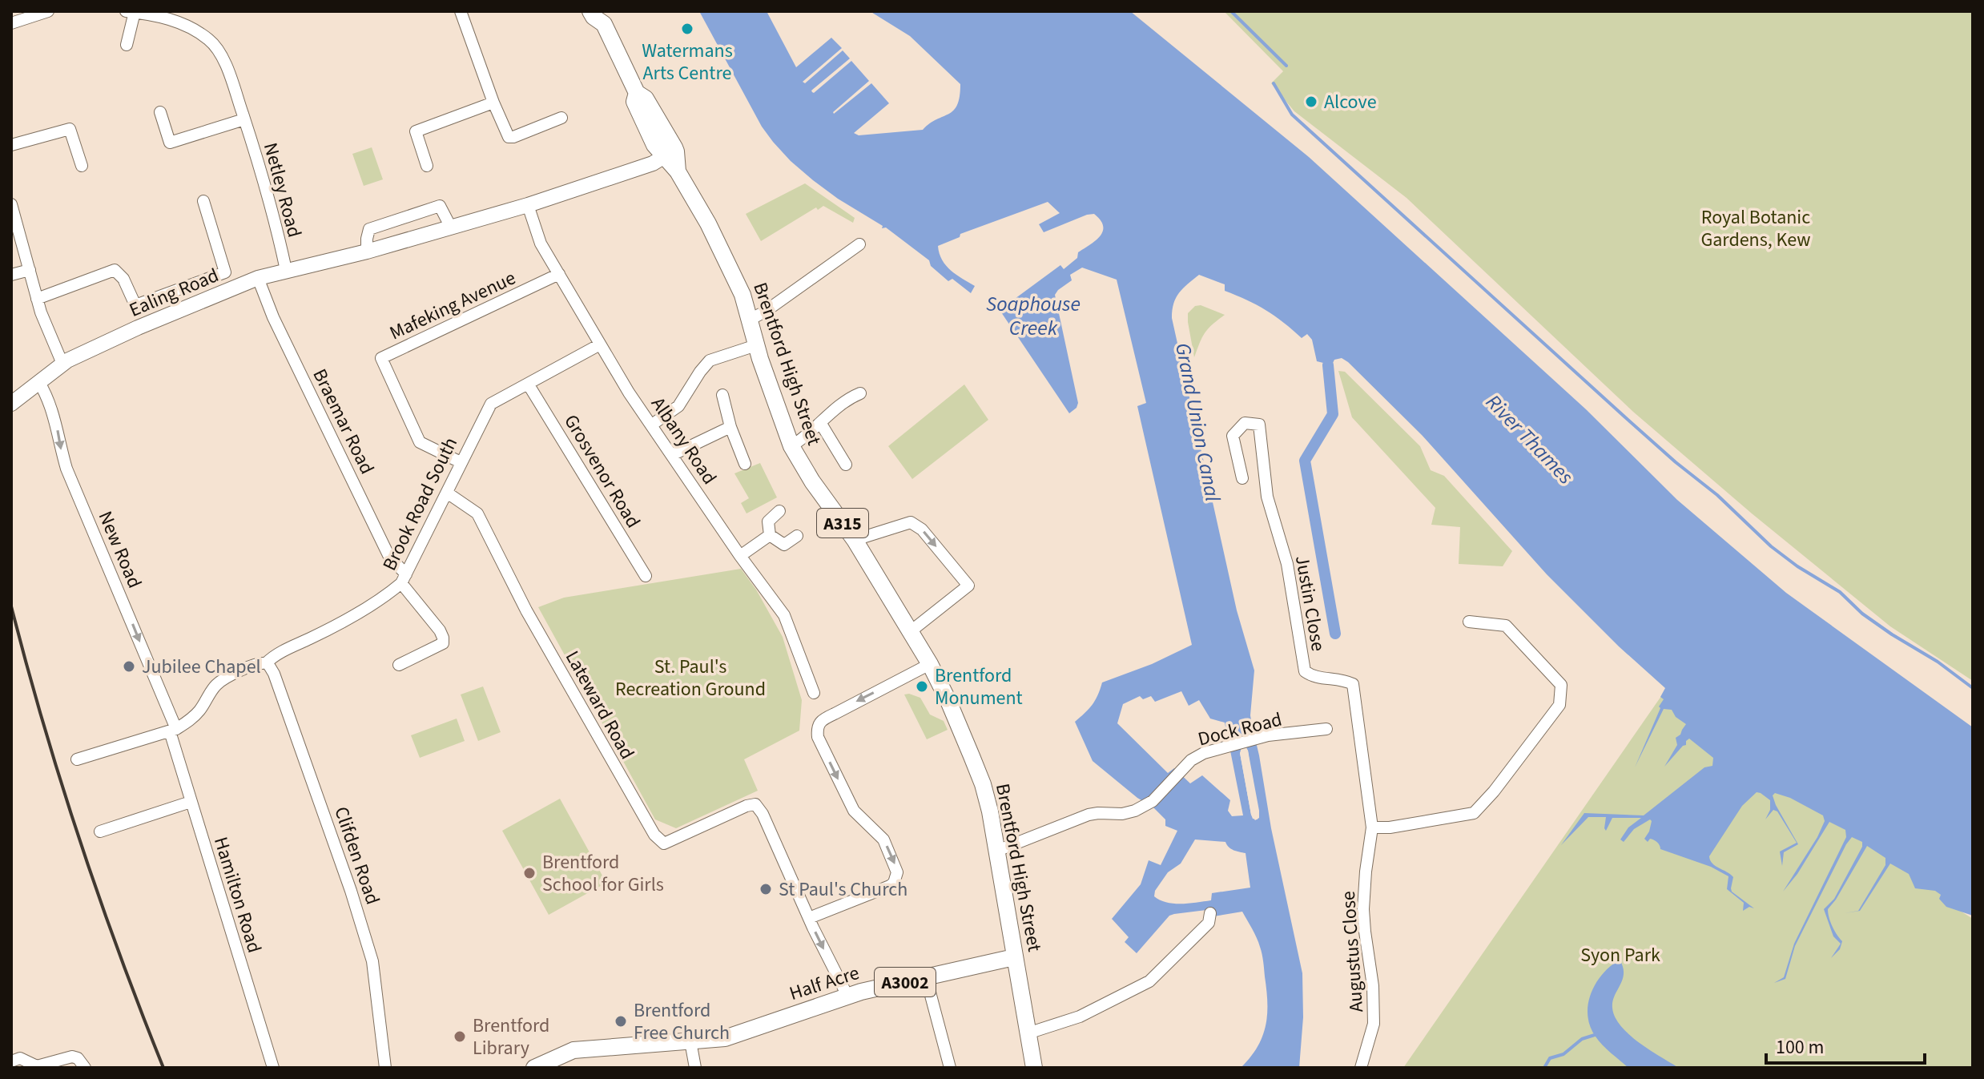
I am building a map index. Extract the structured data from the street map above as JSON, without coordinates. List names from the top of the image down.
{
  "streets": {
    "main road": [
      "Ealing Road",
      "Brentford High Street",
      "A315",
      "A3002",
      "Half Acre"
    ],
    "street": [
      "Netley Road",
      "Mafeking Avenue",
      "Braemar Road",
      "Albany Road",
      "Grosvenor Road",
      "Brook Road South",
      "New Road",
      "Justin Close",
      "Lateward Road",
      "Dock Road",
      "Clifden Road",
      "Hamilton Road",
      "Augustus Close"
    ]
  },
  "crossings": [
    ["Netley Road", "Ealing Road"],
    ["Ealing Road", "Brentford High Street"],
    ["Ealing Road", "Braemar Road"],
    ["Ealing Road", "Albany Road"],
    ["Ealing Road", "New Road"],
    ["Mafeking Avenue", "Albany Road"],
    ["Mafeking Avenue", "Brook Road South"],
    ["Brentford High Street", "Dock Road"],
    ["Brentford High Street", "Half Acre"],
    ["Braemar Road", "Brook Road South"],
    ["Albany Road", "Brook Road South"],
    ["Grosvenor Road", "Brook Road South"],
    ["Brook Road South", "New Road"],
    ["Brook Road South", "Lateward Road"],
    ["Brook Road South", "Clifden Road"],
    ["Brook Road South", "Hamilton Road"],
    ["New Road", "Hamilton Road"],
    ["Justin Close", "Augustus Close"],
    ["A3002", "Half Acre"]
  ],
  "one_way": ["New Road"],
  "water": ["Soaphouse Creek", "Grand Union Canal", "River Thames"],
  "parks": ["Royal Botanic Gardens, Kew", "St. Paul's Recreation Ground", "Syon Park"],
  "places": [
    "Watermans Arts Centre",
    "Alcove",
    "Jubilee Chapel",
    "Brentford Monument",
    "Brentford School for Girls",
    "St Paul's Church",
    "Brentford Free Church",
    "Brentford Library"
  ],
  "scale_bar": "100 m"
}
